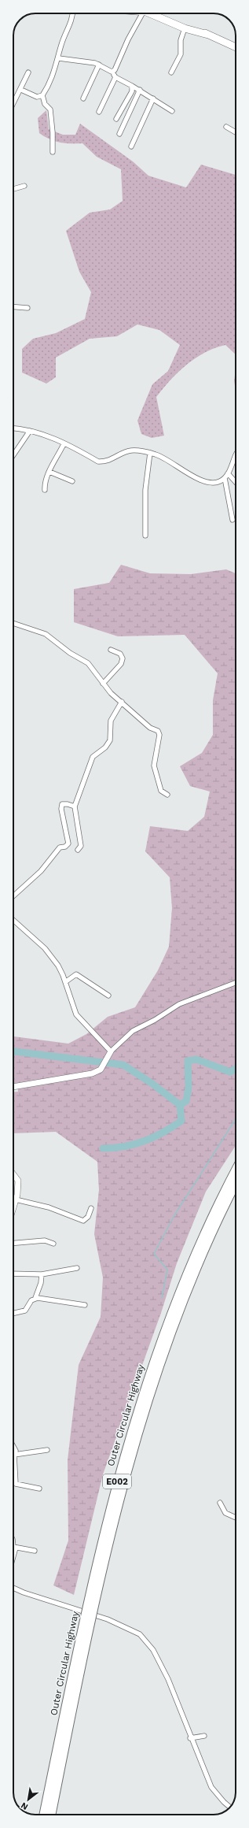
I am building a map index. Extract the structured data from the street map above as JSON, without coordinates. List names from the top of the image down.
{
  "streets": {
    "highway": ["Outer Circular Highway", "E002"]
  },
  "north": "bottom left"
}
